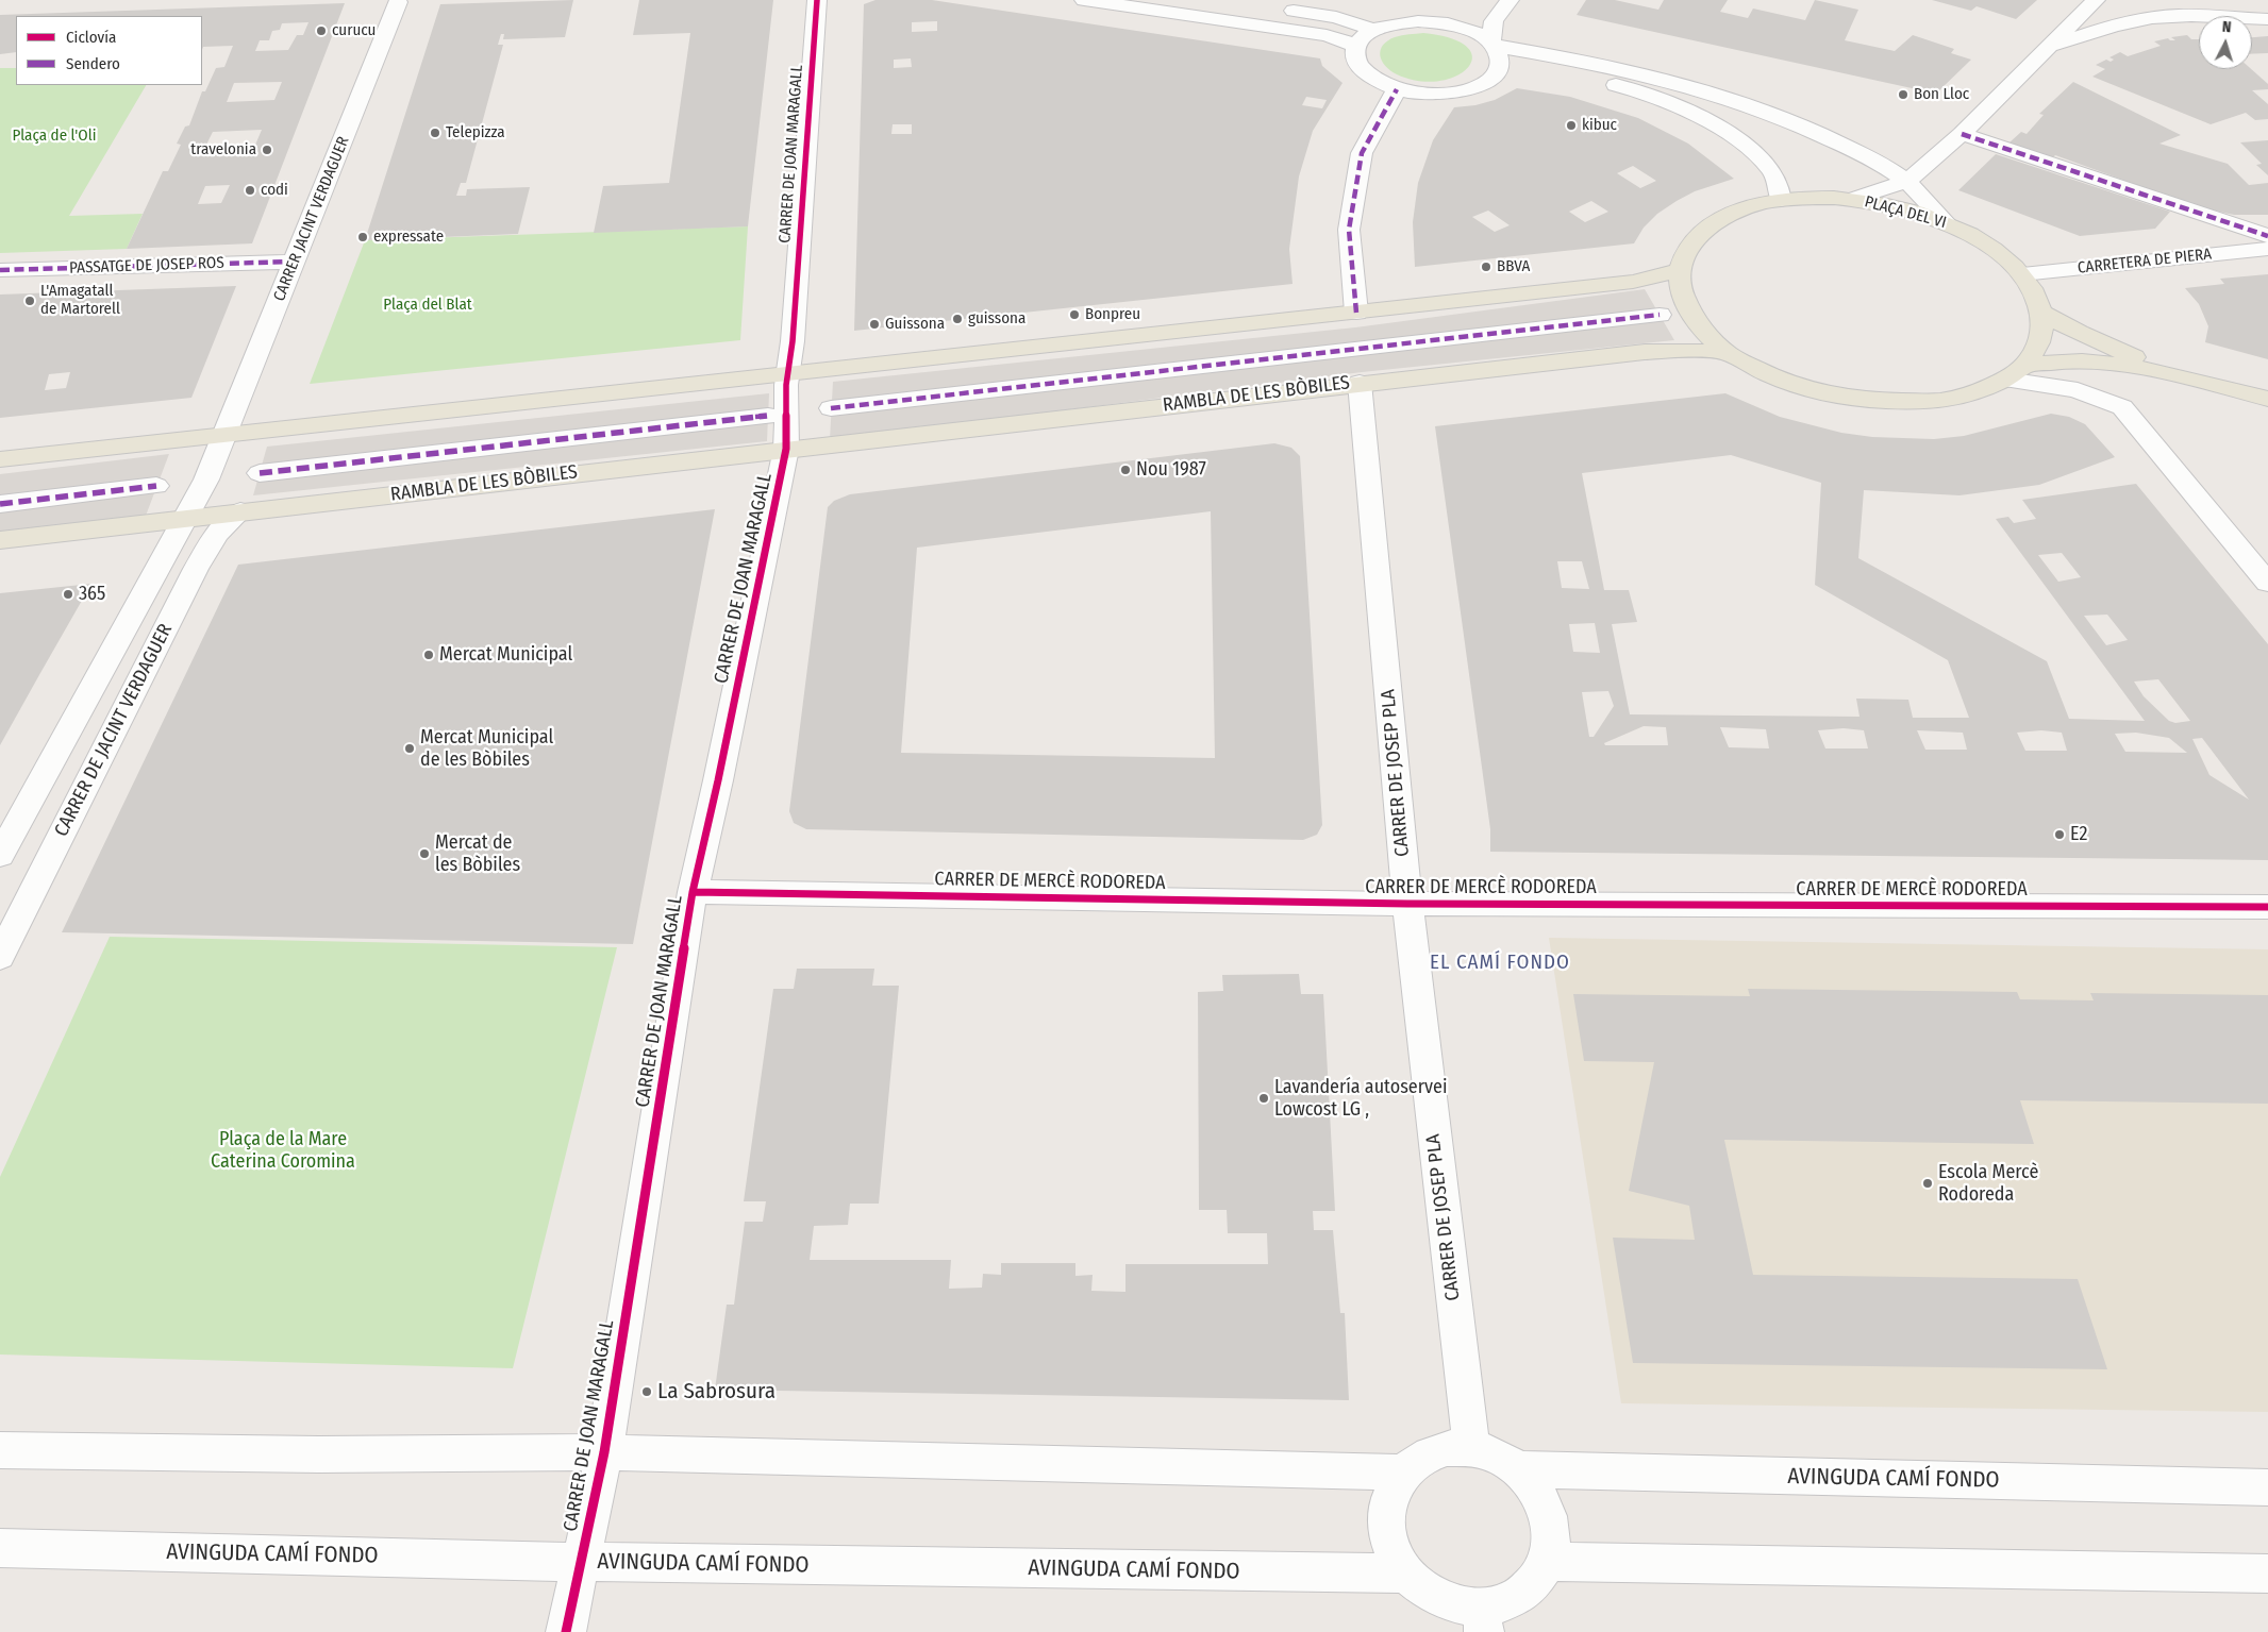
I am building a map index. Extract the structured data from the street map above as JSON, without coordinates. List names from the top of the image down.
{
  "streets": {
    "main road": ["PLAÇA DEL VI", "RAMBLA DE LES BÒBILES"],
    "street": [
      "CARRER DE JOAN MARAGALL",
      "CARRER JACINT VERDAGUER",
      "CARRETERA DE PIERA",
      "PASSATGE DE JOSEP ROS",
      "CARRER DE JACINT VERDAGUER",
      "CARRER DE JOSEP PLA",
      "CARRER DE MERCÈ RODOREDA",
      "AVINGUDA CAMÍ FONDO"
    ]
  },
  "crossings": [
    ["CARRER DE JOAN MARAGALL", "RAMBLA DE LES BÒBILES"],
    ["CARRER DE JOAN MARAGALL", "CARRER DE MERCÈ RODOREDA"],
    ["CARRER DE JOAN MARAGALL", "AVINGUDA CAMÍ FONDO"],
    ["PLAÇA DEL VI", "CARRETERA DE PIERA"],
    ["PLAÇA DEL VI", "RAMBLA DE LES BÒBILES"],
    ["CARRER JACINT VERDAGUER", "PASSATGE DE JOSEP ROS"],
    ["RAMBLA DE LES BÒBILES", "CARRER DE JACINT VERDAGUER"],
    ["RAMBLA DE LES BÒBILES", "CARRER DE JOSEP PLA"],
    ["CARRER DE JOSEP PLA", "CARRER DE MERCÈ RODOREDA"],
    ["CARRER DE JOSEP PLA", "AVINGUDA CAMÍ FONDO"]
  ],
  "districts": ["EL CAMÍ FONDO"],
  "parks": ["Plaça de l'Oli", "Plaça del Blat", "Plaça de la Mare Caterina Coromina"],
  "places": [
    "curucu",
    "Bon Lloc",
    "kibuc",
    "Telepizza",
    "travelonia",
    "codi",
    "expressate",
    "BBVA",
    "L'Amagatall de Martorell",
    "Bonpreu",
    "guissona",
    "Guissona",
    "Nou 1987",
    "365",
    "Mercat Municipal",
    "Mercat Municipal de les Bòbiles",
    "E2",
    "Mercat de les Bòbiles",
    "Lavandería autoservei Lowcost LG ,",
    "Escola Mercè Rodoreda",
    "La Sabrosura"
  ],
  "legend": ["Ciclovía", "Sendero"],
  "north": "top"
}
